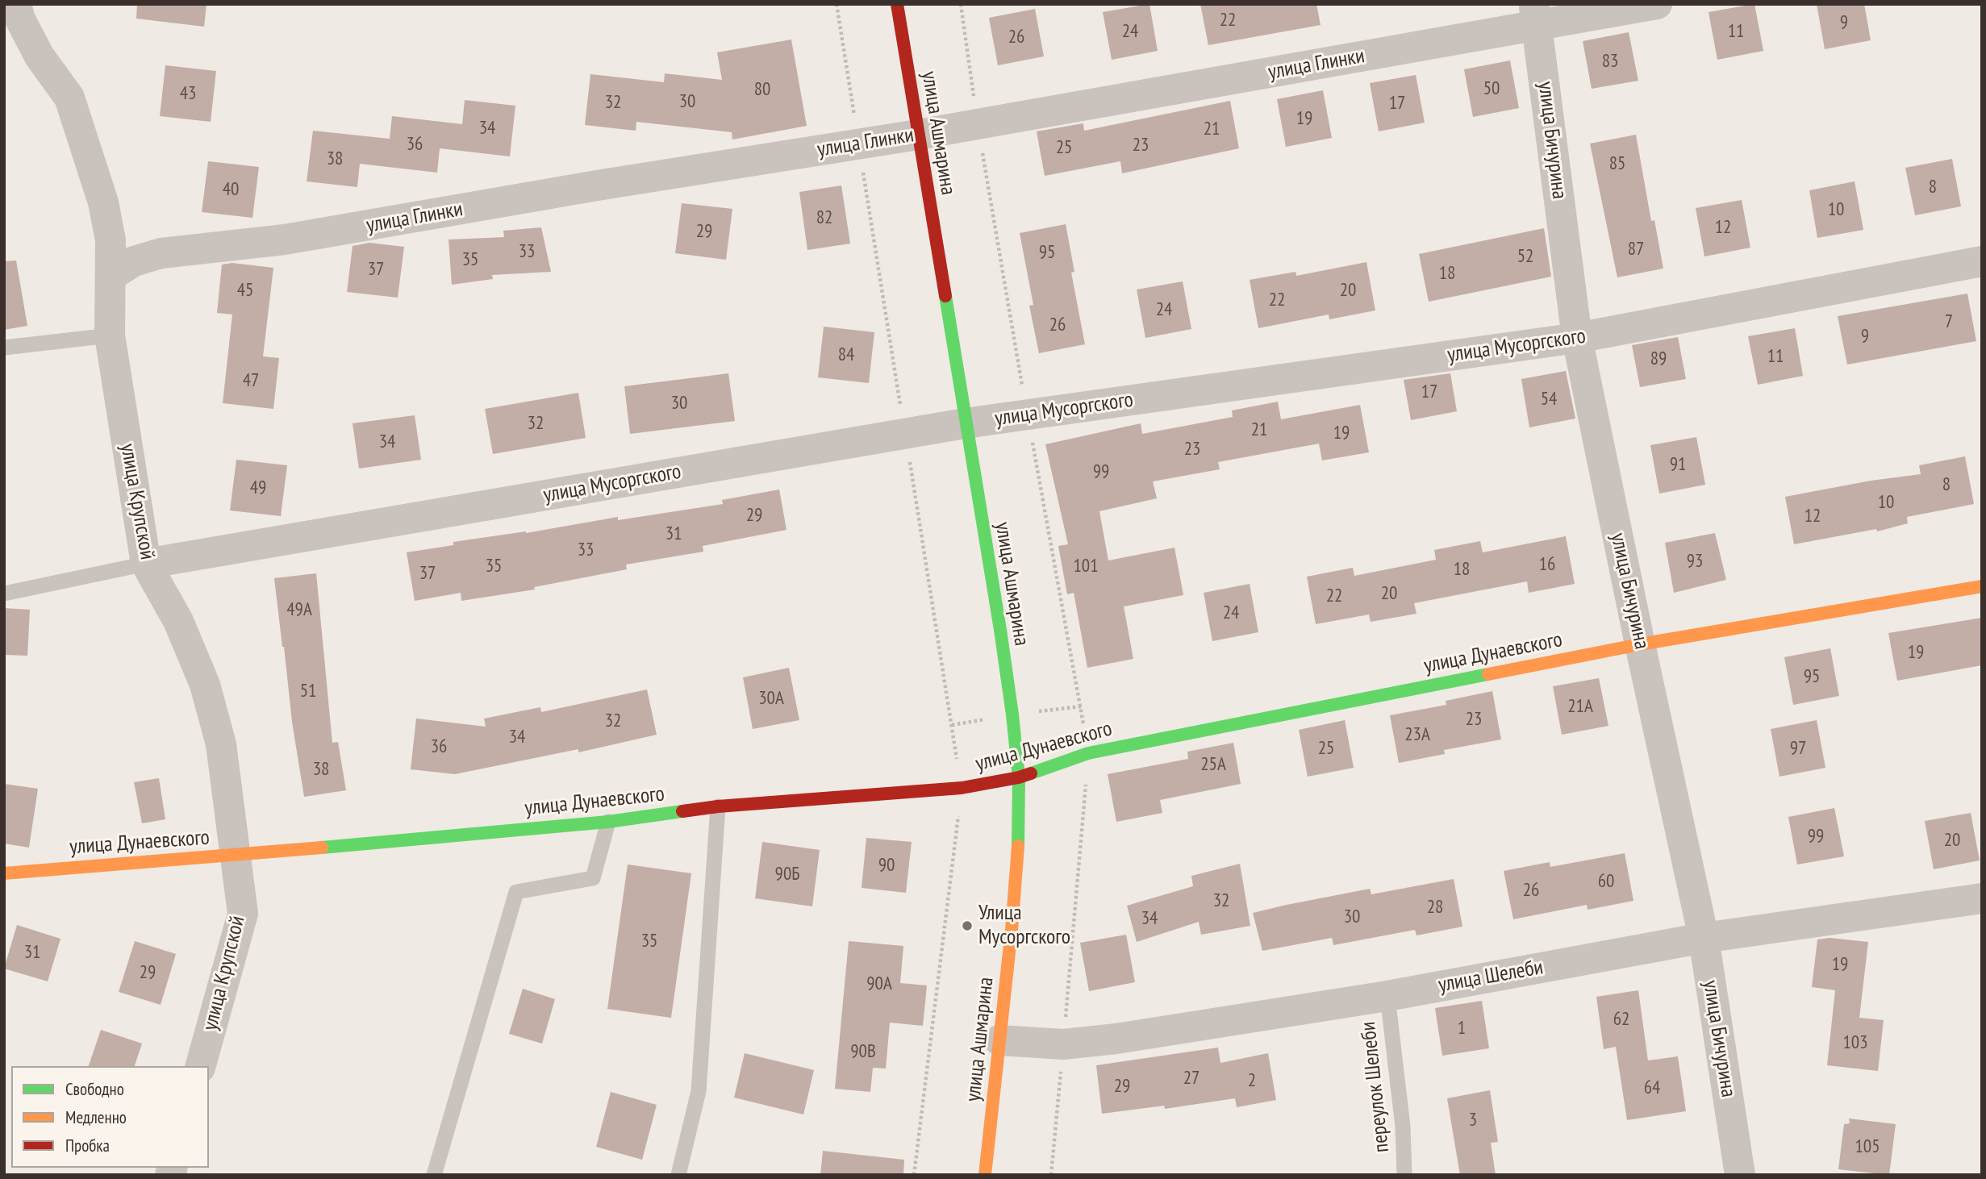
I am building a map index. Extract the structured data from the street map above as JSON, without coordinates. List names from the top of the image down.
{
  "streets": {
    "street": [
      "улица Глинки",
      "улица Ашмарина",
      "улица Бичурина",
      "улица Мусоргского",
      "улица Крупской",
      "улица Дунаевского",
      "улица Шелеби"
    ],
    "lane": ["переулок Шелеби"]
  },
  "crossings": [
    ["улица Глинки", "улица Ашмарина"],
    ["улица Глинки", "улица Бичурина"],
    ["улица Глинки", "улица Крупской"],
    ["улица Ашмарина", "улица Мусоргского"],
    ["улица Ашмарина", "улица Дунаевского"],
    ["улица Ашмарина", "улица Шелеби"],
    ["улица Бичурина", "улица Мусоргского"],
    ["улица Бичурина", "улица Дунаевского"],
    ["улица Бичурина", "улица Шелеби"],
    ["улица Мусоргского", "улица Крупской"],
    ["улица Крупской", "улица Дунаевского"],
    ["улица Шелеби", "переулок Шелеби"]
  ],
  "places": ["Улица Мусоргского"],
  "house_numbers": [
    "22",
    "9",
    "24",
    "11",
    "26",
    "83",
    "50",
    "80",
    "43",
    "30",
    "32",
    "17",
    "19",
    "34",
    "21",
    "36",
    "23",
    "25",
    "38",
    "85",
    "8",
    "40",
    "10",
    "82",
    "12",
    "29",
    "87",
    "33",
    "95",
    "52",
    "35",
    "37",
    "18",
    "45",
    "20",
    "22",
    "24",
    "7",
    "26",
    "9",
    "84",
    "11",
    "89",
    "47",
    "17",
    "54",
    "30",
    "32",
    "21",
    "19",
    "34",
    "23",
    "91",
    "99",
    "8",
    "49",
    "10",
    "29",
    "12",
    "31",
    "33",
    "93",
    "16",
    "35",
    "101",
    "18",
    "37",
    "20",
    "22",
    "49А",
    "24",
    "19",
    "95",
    "51",
    "30А",
    "21А",
    "23",
    "32",
    "23А",
    "34",
    "36",
    "25",
    "97",
    "25А",
    "38",
    "99",
    "20",
    "90",
    "90Б",
    "60",
    "26",
    "32",
    "28",
    "30",
    "34",
    "35",
    "31",
    "19",
    "29",
    "90А",
    "62",
    "1",
    "103",
    "90В",
    "27",
    "2",
    "29",
    "64",
    "3",
    "105"
  ],
  "legend": ["Свободно", "Медленно", "Пробка"]
}
